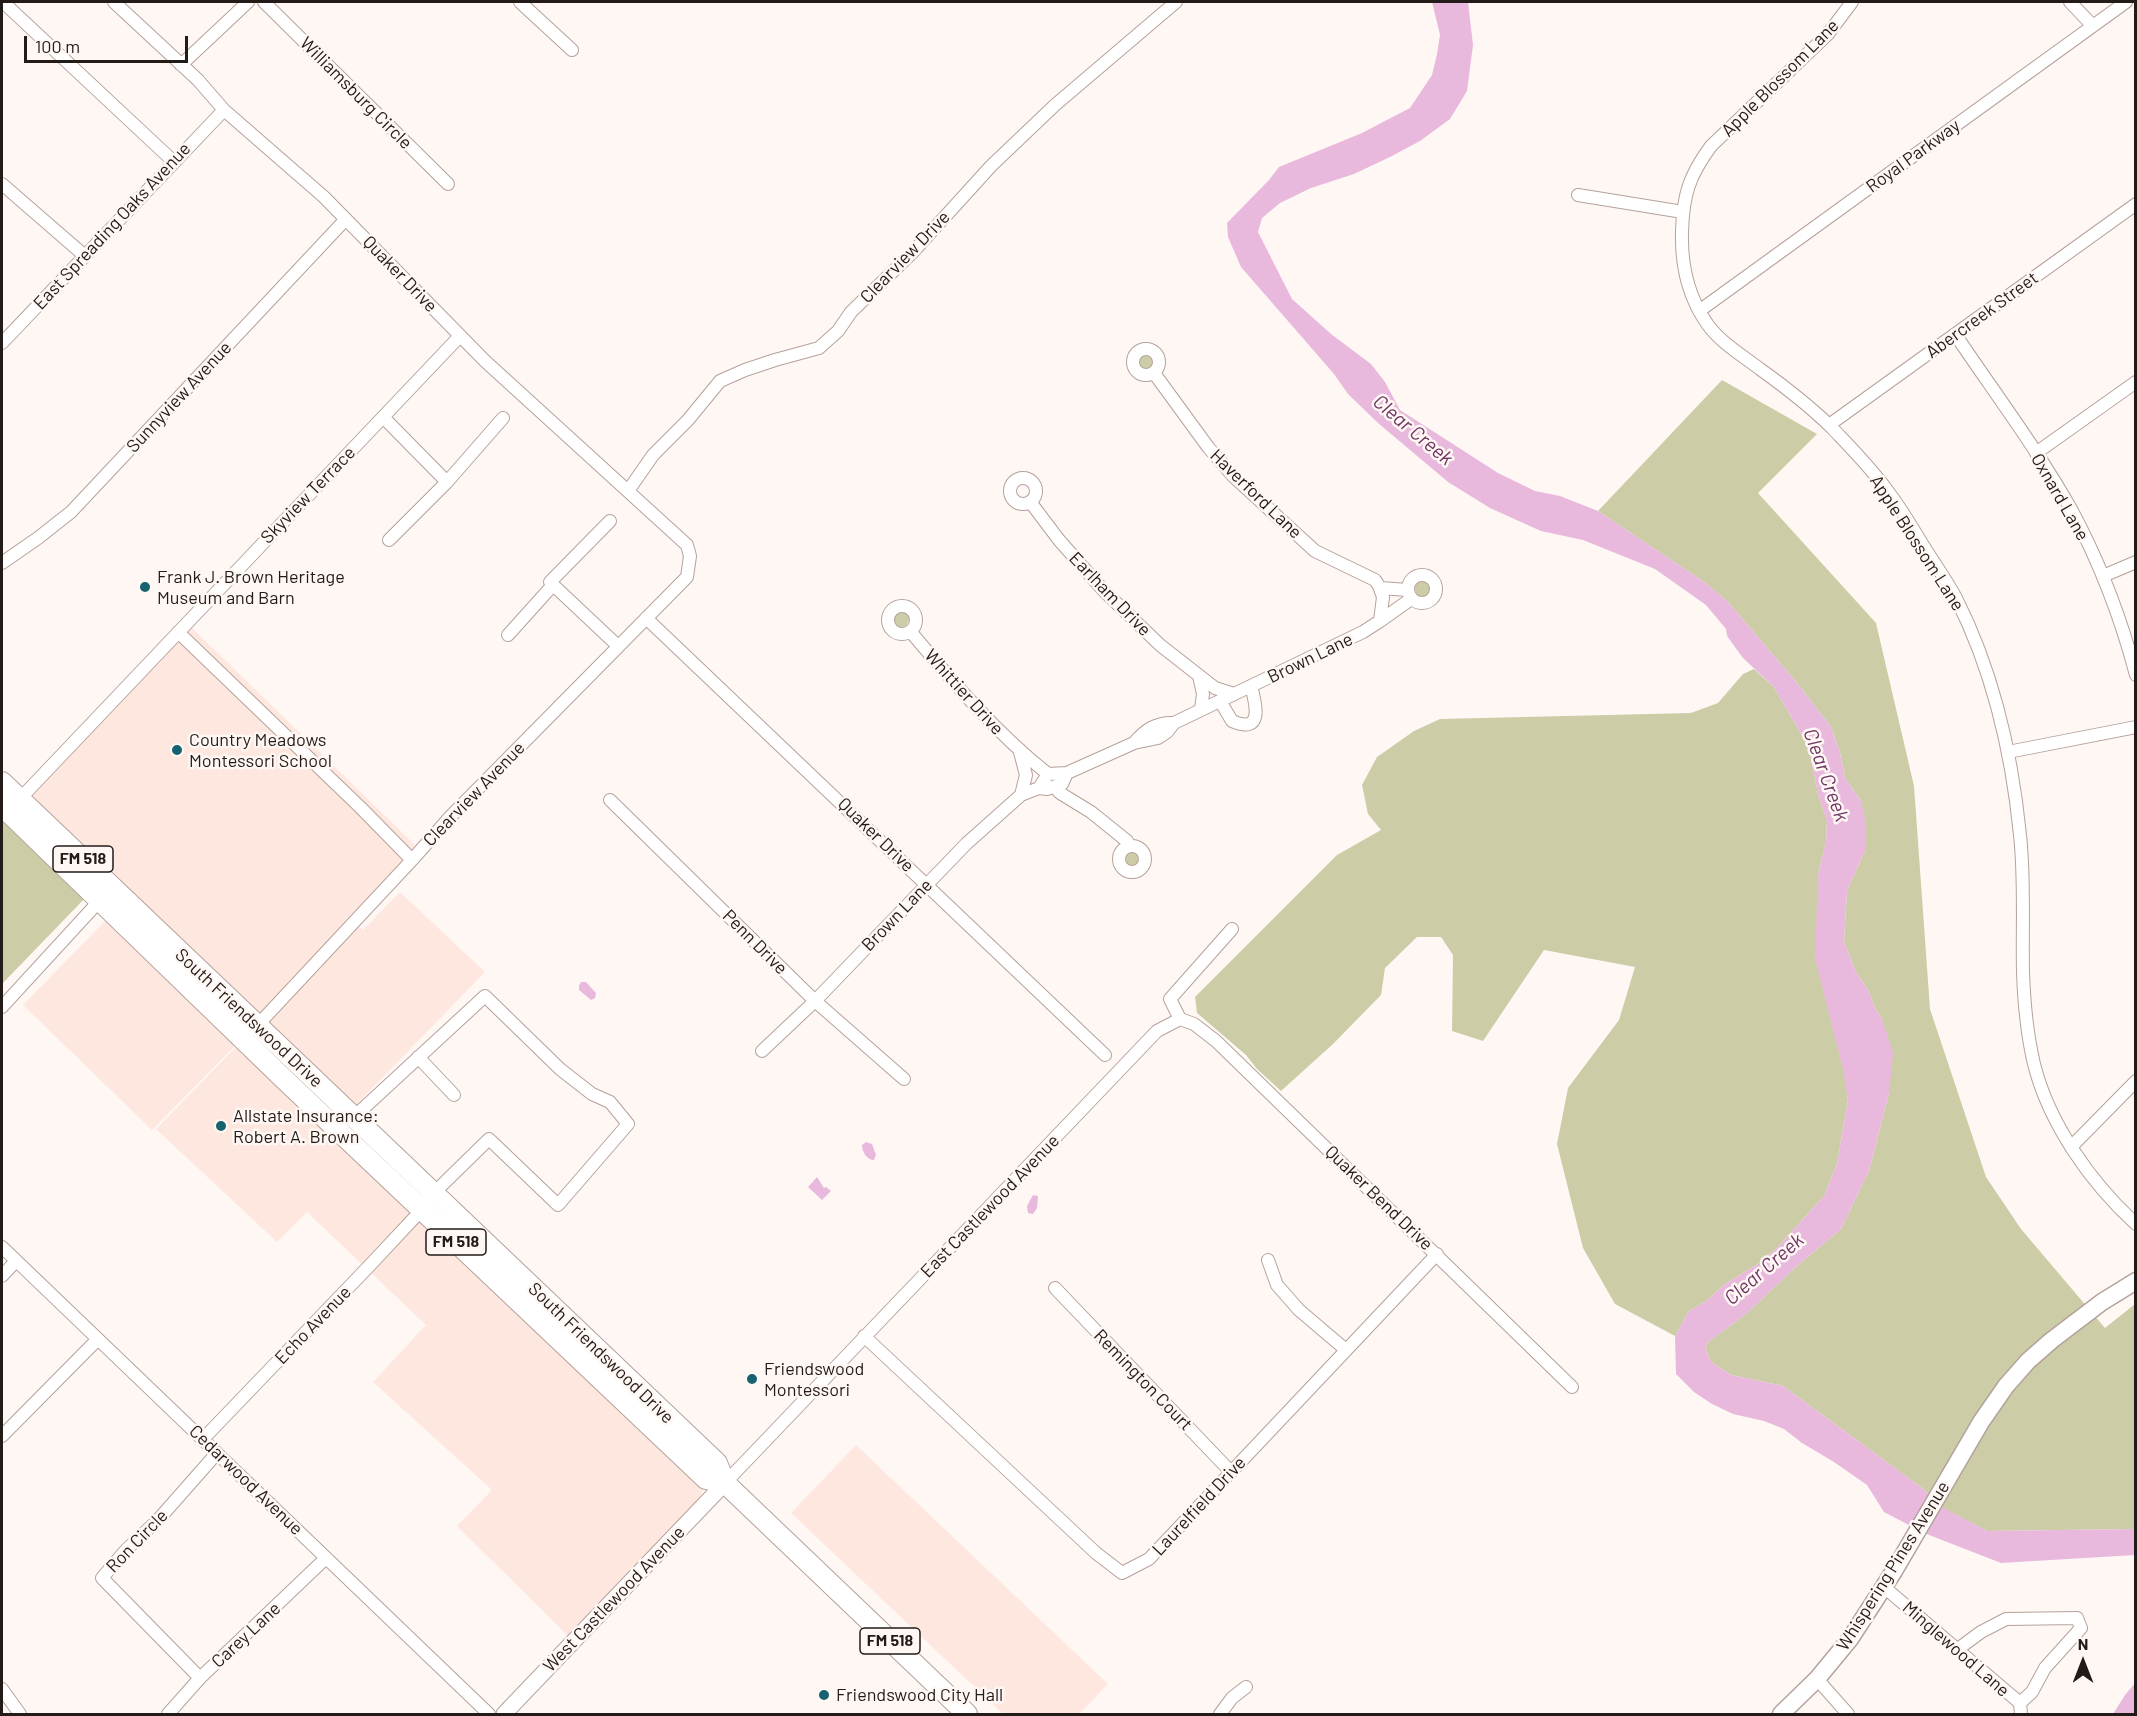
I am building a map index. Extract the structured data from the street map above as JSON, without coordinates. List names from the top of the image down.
{
  "streets": {
    "main road": ["FM 518", "South Friendswood Drive", "Whispering Pines Avenue"],
    "street": [
      "Apple Blossom Lane",
      "Williamsburg Circle",
      "Royal Parkway",
      "East Spreading Oaks Avenue",
      "Clearview Drive",
      "Quaker Drive",
      "Abercreek Street",
      "Sunnyview Avenue",
      "Haverford Lane",
      "Skyview Terrace",
      "Oxnard Lane",
      "Earlham Drive",
      "Brown Lane",
      "Whittier Drive",
      "Clearview Avenue",
      "Penn Drive",
      "Quaker Bend Drive",
      "East Castlewood Avenue",
      "Echo Avenue",
      "Remington Court",
      "Cedarwood Avenue",
      "Laurelfield Drive",
      "Ron Circle",
      "West Castlewood Avenue",
      "Carey Lane",
      "Minglewood Lane"
    ]
  },
  "crossings": [
    ["Apple Blossom Lane", "Royal Parkway"],
    ["Apple Blossom Lane", "Abercreek Street"],
    ["East Spreading Oaks Avenue", "Quaker Drive"],
    ["Clearview Drive", "Quaker Drive"],
    ["Quaker Drive", "Sunnyview Avenue"],
    ["Quaker Drive", "Skyview Terrace"],
    ["Quaker Drive", "Brown Lane"],
    ["Quaker Drive", "Clearview Avenue"],
    ["Abercreek Street", "Oxnard Lane"],
    ["Haverford Lane", "Brown Lane"],
    ["Skyview Terrace", "South Friendswood Drive"],
    ["Earlham Drive", "Brown Lane"],
    ["Brown Lane", "Whittier Drive"],
    ["Brown Lane", "Penn Drive"],
    ["Clearview Avenue", "South Friendswood Drive"],
    ["South Friendswood Drive", "East Castlewood Avenue"],
    ["South Friendswood Drive", "Echo Avenue"],
    ["South Friendswood Drive", "West Castlewood Avenue"],
    ["Quaker Bend Drive", "East Castlewood Avenue"],
    ["Quaker Bend Drive", "Laurelfield Drive"],
    ["East Castlewood Avenue", "Laurelfield Drive"],
    ["East Castlewood Avenue", "West Castlewood Avenue"],
    ["Echo Avenue", "Cedarwood Avenue"],
    ["Remington Court", "Laurelfield Drive"],
    ["Cedarwood Avenue", "Ron Circle"],
    ["Cedarwood Avenue", "Carey Lane"],
    ["Ron Circle", "Carey Lane"],
    ["Whispering Pines Avenue", "Minglewood Lane"]
  ],
  "water": ["Clear Creek"],
  "places": [
    "Frank J. Brown Heritage Museum and Barn",
    "Country Meadows Montessori School",
    "Allstate Insurance: Robert A. Brown",
    "Friendswood Montessori",
    "Friendswood City Hall"
  ],
  "scale_bar": "100 m",
  "north": "top"
}
